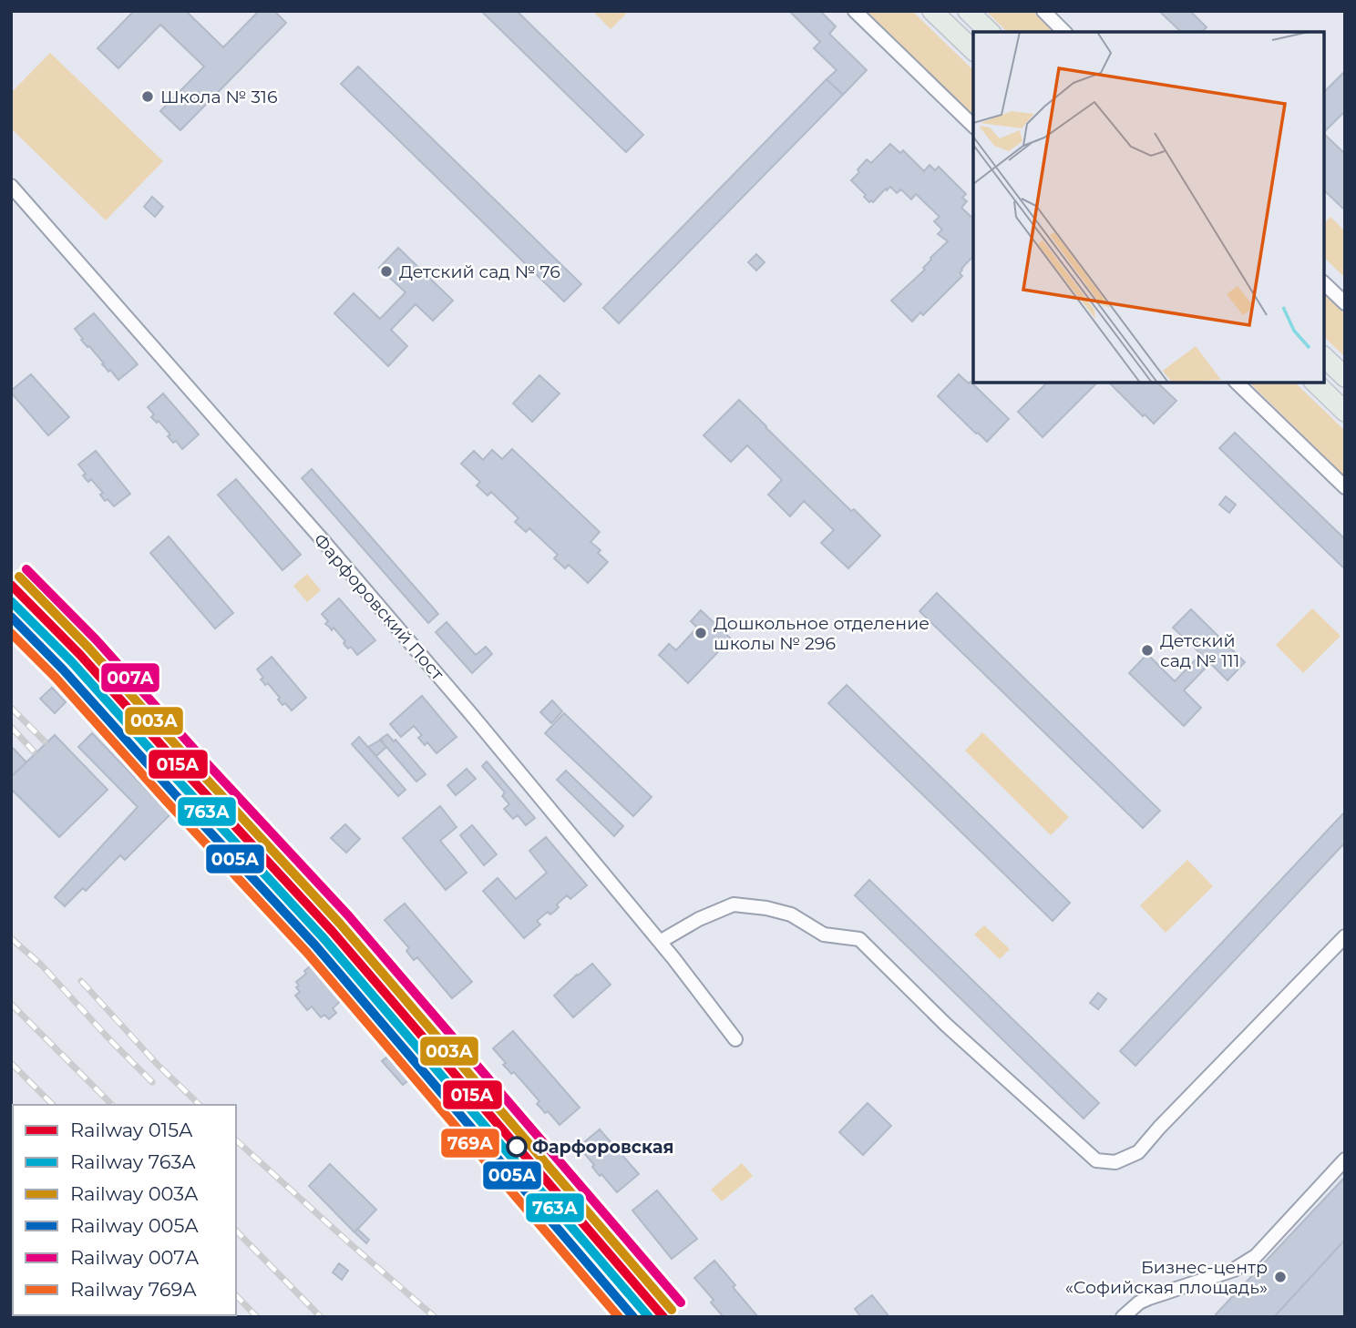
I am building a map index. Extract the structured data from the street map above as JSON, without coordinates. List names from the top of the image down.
{
  "streets": {
    "street": ["Фарфоровский Пост"]
  },
  "places": [
    "Школа № 316",
    "Детский сад № 76",
    "Дошкольное отделение школы № 296",
    "Детский сад № 111",
    "Фарфоровская",
    "Бизнес-центр «Софийская площадь»"
  ],
  "lines": [
    "rail line 007А",
    "rail line 003А",
    "rail line 015А",
    "rail line 763А",
    "rail line 005А",
    "rail line 769А"
  ],
  "legend": [
    "Railway 015А",
    "Railway 763А",
    "Railway 003А",
    "Railway 005А",
    "Railway 007А",
    "Railway 769А"
  ]
}
